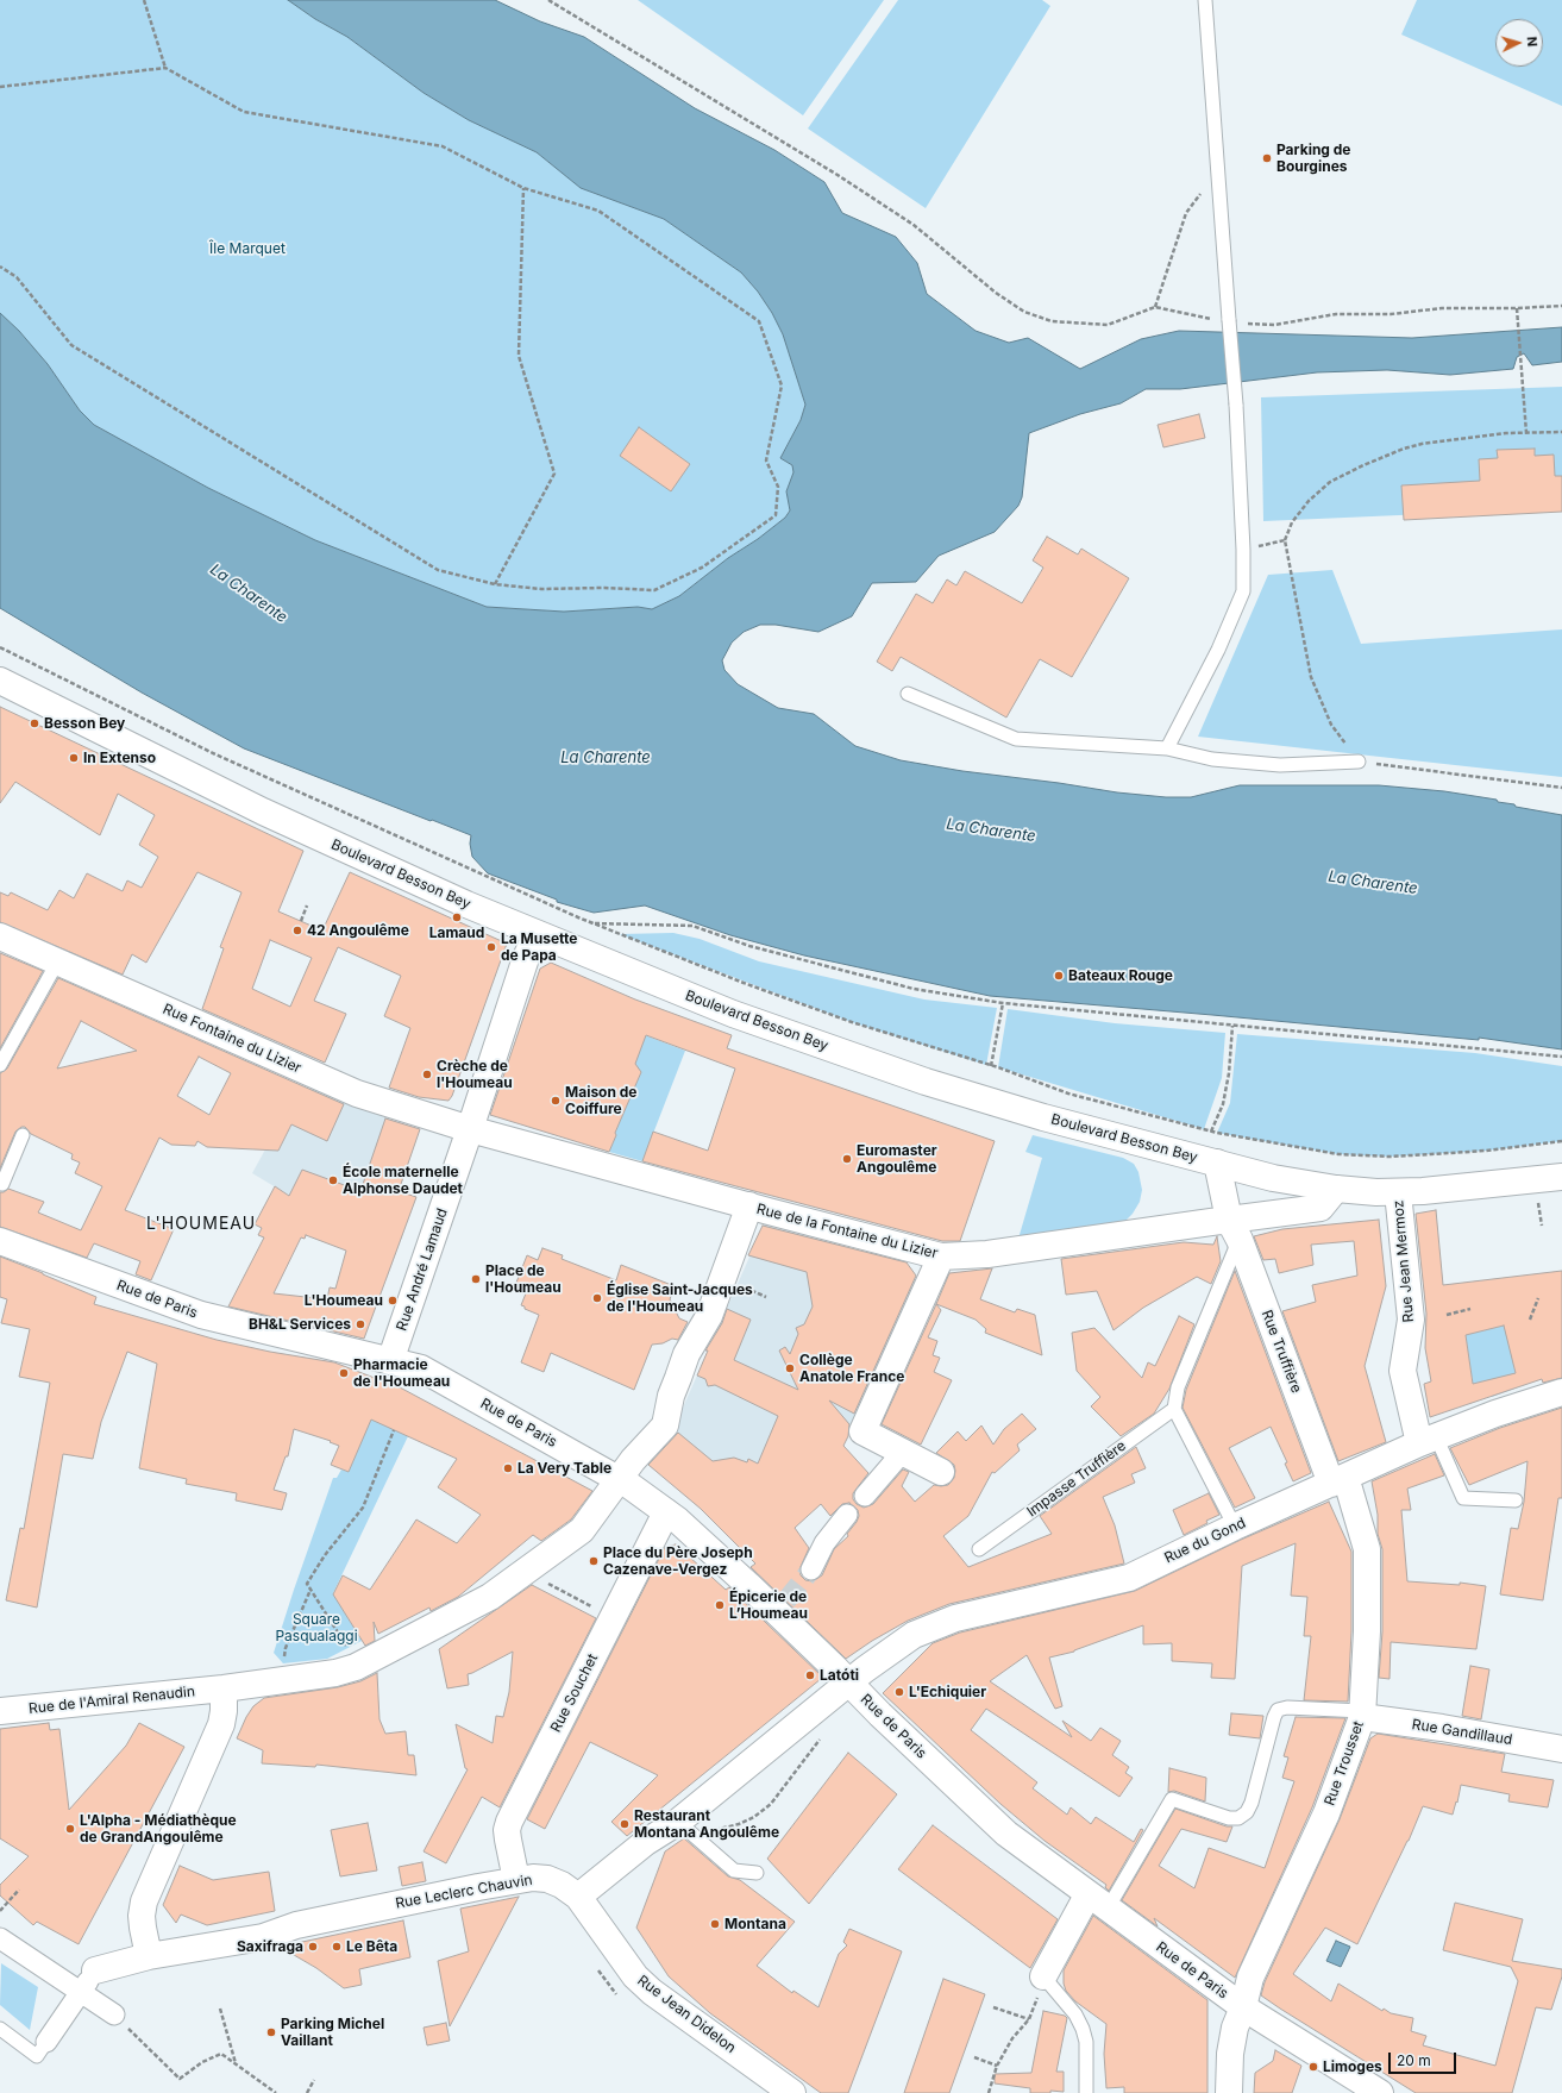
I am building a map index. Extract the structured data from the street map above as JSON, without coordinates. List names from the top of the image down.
{
  "streets": {
    "street": [
      "Boulevard Besson Bey",
      "Rue Fontaine du Lizier",
      "Rue de la Fontaine du Lizier",
      "Rue Jean Mermoz",
      "Rue André Lamaud",
      "Rue de Paris",
      "Rue Truffière",
      "Rue du Gond",
      "Rue Souchet",
      "Rue de l'Amiral Renaudin",
      "Rue Gandillaud",
      "Rue Trousset",
      "Rue Leclerc Chauvin",
      "Rue Jean Didelon"
    ],
    "lane": ["Impasse Truffière"]
  },
  "crossings": [
    ["Boulevard Besson Bey", "Rue de la Fontaine du Lizier"],
    ["Boulevard Besson Bey", "Rue Jean Mermoz"],
    ["Boulevard Besson Bey", "Rue André Lamaud"],
    ["Boulevard Besson Bey", "Rue Truffière"],
    ["Rue Fontaine du Lizier", "Rue de la Fontaine du Lizier"],
    ["Rue Fontaine du Lizier", "Rue André Lamaud"],
    ["Rue de la Fontaine du Lizier", "Rue André Lamaud"],
    ["Rue de la Fontaine du Lizier", "Rue Truffière"],
    ["Rue de la Fontaine du Lizier", "Rue de l'Amiral Renaudin"],
    ["Rue Jean Mermoz", "Rue du Gond"],
    ["Rue André Lamaud", "Rue de Paris"],
    ["Rue de Paris", "Rue du Gond"],
    ["Rue de Paris", "Rue Souchet"],
    ["Rue de Paris", "Rue de l'Amiral Renaudin"],
    ["Rue de Paris", "Rue Trousset"],
    ["Rue Truffière", "Rue du Gond"],
    ["Rue Truffière", "Rue Trousset"],
    ["Rue du Gond", "Rue Trousset"],
    ["Rue Souchet", "Rue Leclerc Chauvin"],
    ["Rue Gandillaud", "Rue Trousset"],
    ["Rue Leclerc Chauvin", "Rue Jean Didelon"]
  ],
  "districts": ["L'HOUMEAU"],
  "water": ["La Charente"],
  "parks": ["Île Marquet", "Square Pasqualaggi"],
  "places": [
    "Parking de Bourgines",
    "Besson Bey",
    "In Extenso",
    "Lamaud",
    "42 Angoulême",
    "La Musette de Papa",
    "Bateaux Rouge",
    "Crèche de l'Houmeau",
    "Maison de Coiffure",
    "Euromaster Angoulême",
    "École maternelle Alphonse Daudet",
    "Place de l'Houmeau",
    "Église Saint-Jacques de l'Houmeau",
    "L'Houmeau",
    "BH&L Services",
    "Collège Anatole France",
    "Pharmacie de l'Houmeau",
    "La Very Table",
    "Place du Père Joseph Cazenave-Vergez",
    "Épicerie de L’Houmeau",
    "Latóti",
    "L'Echiquier",
    "Restaurant Montana Angoulême",
    "L'Alpha - Médiathèque de GrandAngoulême",
    "Montana",
    "Saxifraga",
    "Le Bêta",
    "Parking Michel Vaillant",
    "Limoges"
  ],
  "scale_bar": "20 m",
  "north": "right"
}
